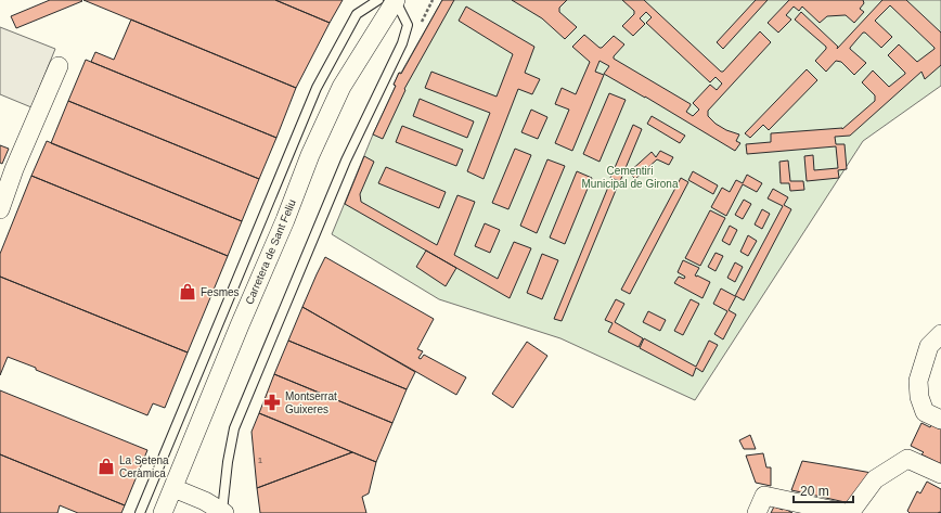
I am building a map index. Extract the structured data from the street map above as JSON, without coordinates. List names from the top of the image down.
{
  "streets": {
    "street": ["Carretera de Sant Feliu"]
  },
  "parks": ["Cementiri Municipal de Girona"],
  "places": {
    "shop": ["Fesmes", "La Setena Ceràmica"],
    "pharmacy": ["Montserrat Guixeres"]
  },
  "house_numbers": ["1"],
  "scale_bar": "20 m"
}
